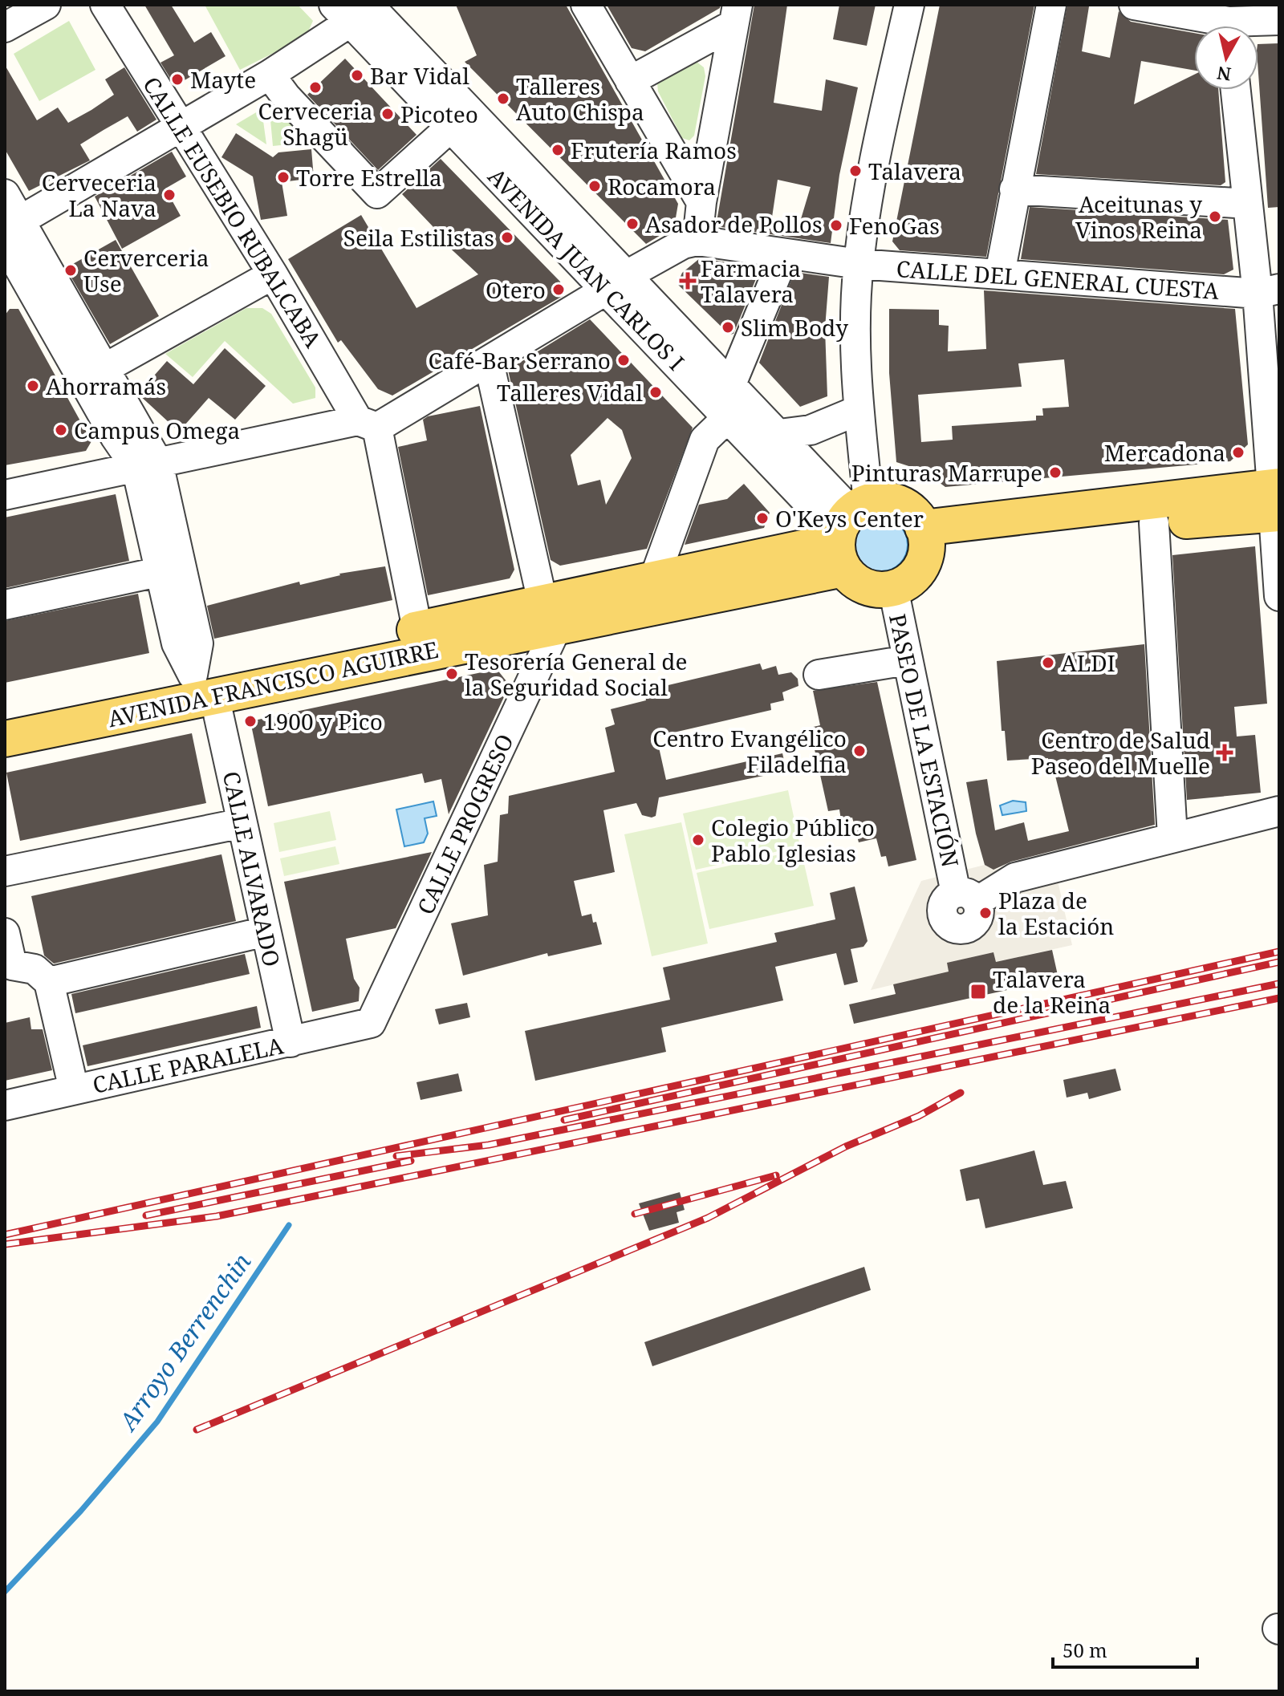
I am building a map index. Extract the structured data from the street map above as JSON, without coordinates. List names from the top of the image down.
{
  "streets": {
    "main road": ["AVENIDA FRANCISCO AGUIRRE"],
    "street": [
      "CALLE EUSEBIO RUBALCABA",
      "AVENIDA JUAN CARLOS I",
      "CALLE DEL GENERAL CUESTA",
      "PASEO DE LA ESTACIÓN",
      "CALLE PROGRESO",
      "CALLE ALVARADO",
      "CALLE PARALELA"
    ]
  },
  "crossings": [
    ["CALLE EUSEBIO RUBALCABA", "AVENIDA FRANCISCO AGUIRRE"],
    ["AVENIDA JUAN CARLOS I", "AVENIDA FRANCISCO AGUIRRE"],
    ["AVENIDA JUAN CARLOS I", "PASEO DE LA ESTACIÓN"],
    ["AVENIDA FRANCISCO AGUIRRE", "PASEO DE LA ESTACIÓN"],
    ["AVENIDA FRANCISCO AGUIRRE", "CALLE PROGRESO"],
    ["AVENIDA FRANCISCO AGUIRRE", "CALLE ALVARADO"],
    ["CALLE PROGRESO", "CALLE PARALELA"],
    ["CALLE ALVARADO", "CALLE PARALELA"]
  ],
  "water": ["Arroyo Berrenchin"],
  "places": {
    "other": [
      "Bar Vidal",
      "Mayte",
      "Cerveceria Shagü",
      "Talleres Auto Chispa",
      "Picoteo",
      "Frutería Ramos",
      "Talavera",
      "Torre Estrella",
      "Rocamora",
      "Cerveceria La Nava",
      "Aceitunas y Vinos Reina",
      "Asador de Pollos",
      "FenoGas",
      "Seila Estilistas",
      "Cerverceria Use",
      "Otero",
      "Slim Body",
      "Café-Bar Serrano",
      "Ahorramás",
      "Talleres Vidal",
      "Campus Omega",
      "Mercadona",
      "Pinturas Marrupe",
      "O'Keys Center",
      "ALDI",
      "Tesorería General de la Seguridad Social",
      "1900 y Pico",
      "Centro Evangélico Filadelfia",
      "Colegio Público Pablo Iglesias",
      "Plaza de la Estación"
    ],
    "health": ["Farmacia Talavera", "Centro de Salud Paseo del Muelle"],
    "transit": ["Talavera de la Reina"]
  },
  "scale_bar": "50 m",
  "north": "bottom"
}
